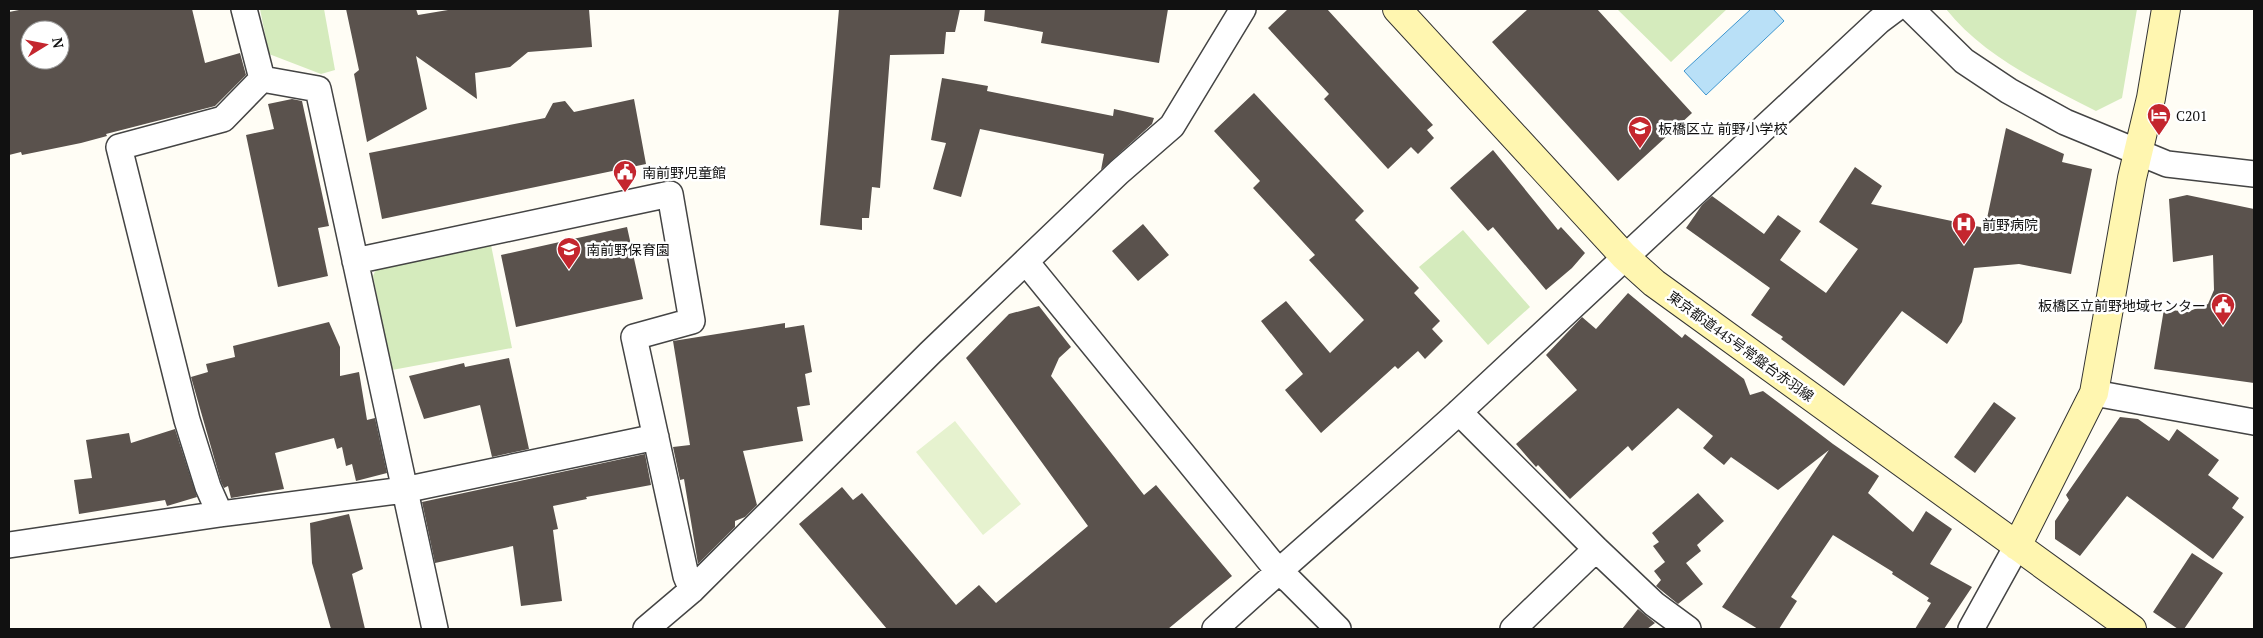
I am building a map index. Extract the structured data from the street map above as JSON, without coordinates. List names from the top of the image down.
{
  "streets": {
    "main road": ["東京都道445号常盤台赤羽線"]
  },
  "places": {
    "hotel": ["C201"],
    "school or university": ["板橋区立 前野小学校", "南前野保育園"],
    "public building": ["南前野児童館", "板橋区立前野地域センター"],
    "hospital": ["前野病院"]
  },
  "north": "right"
}
